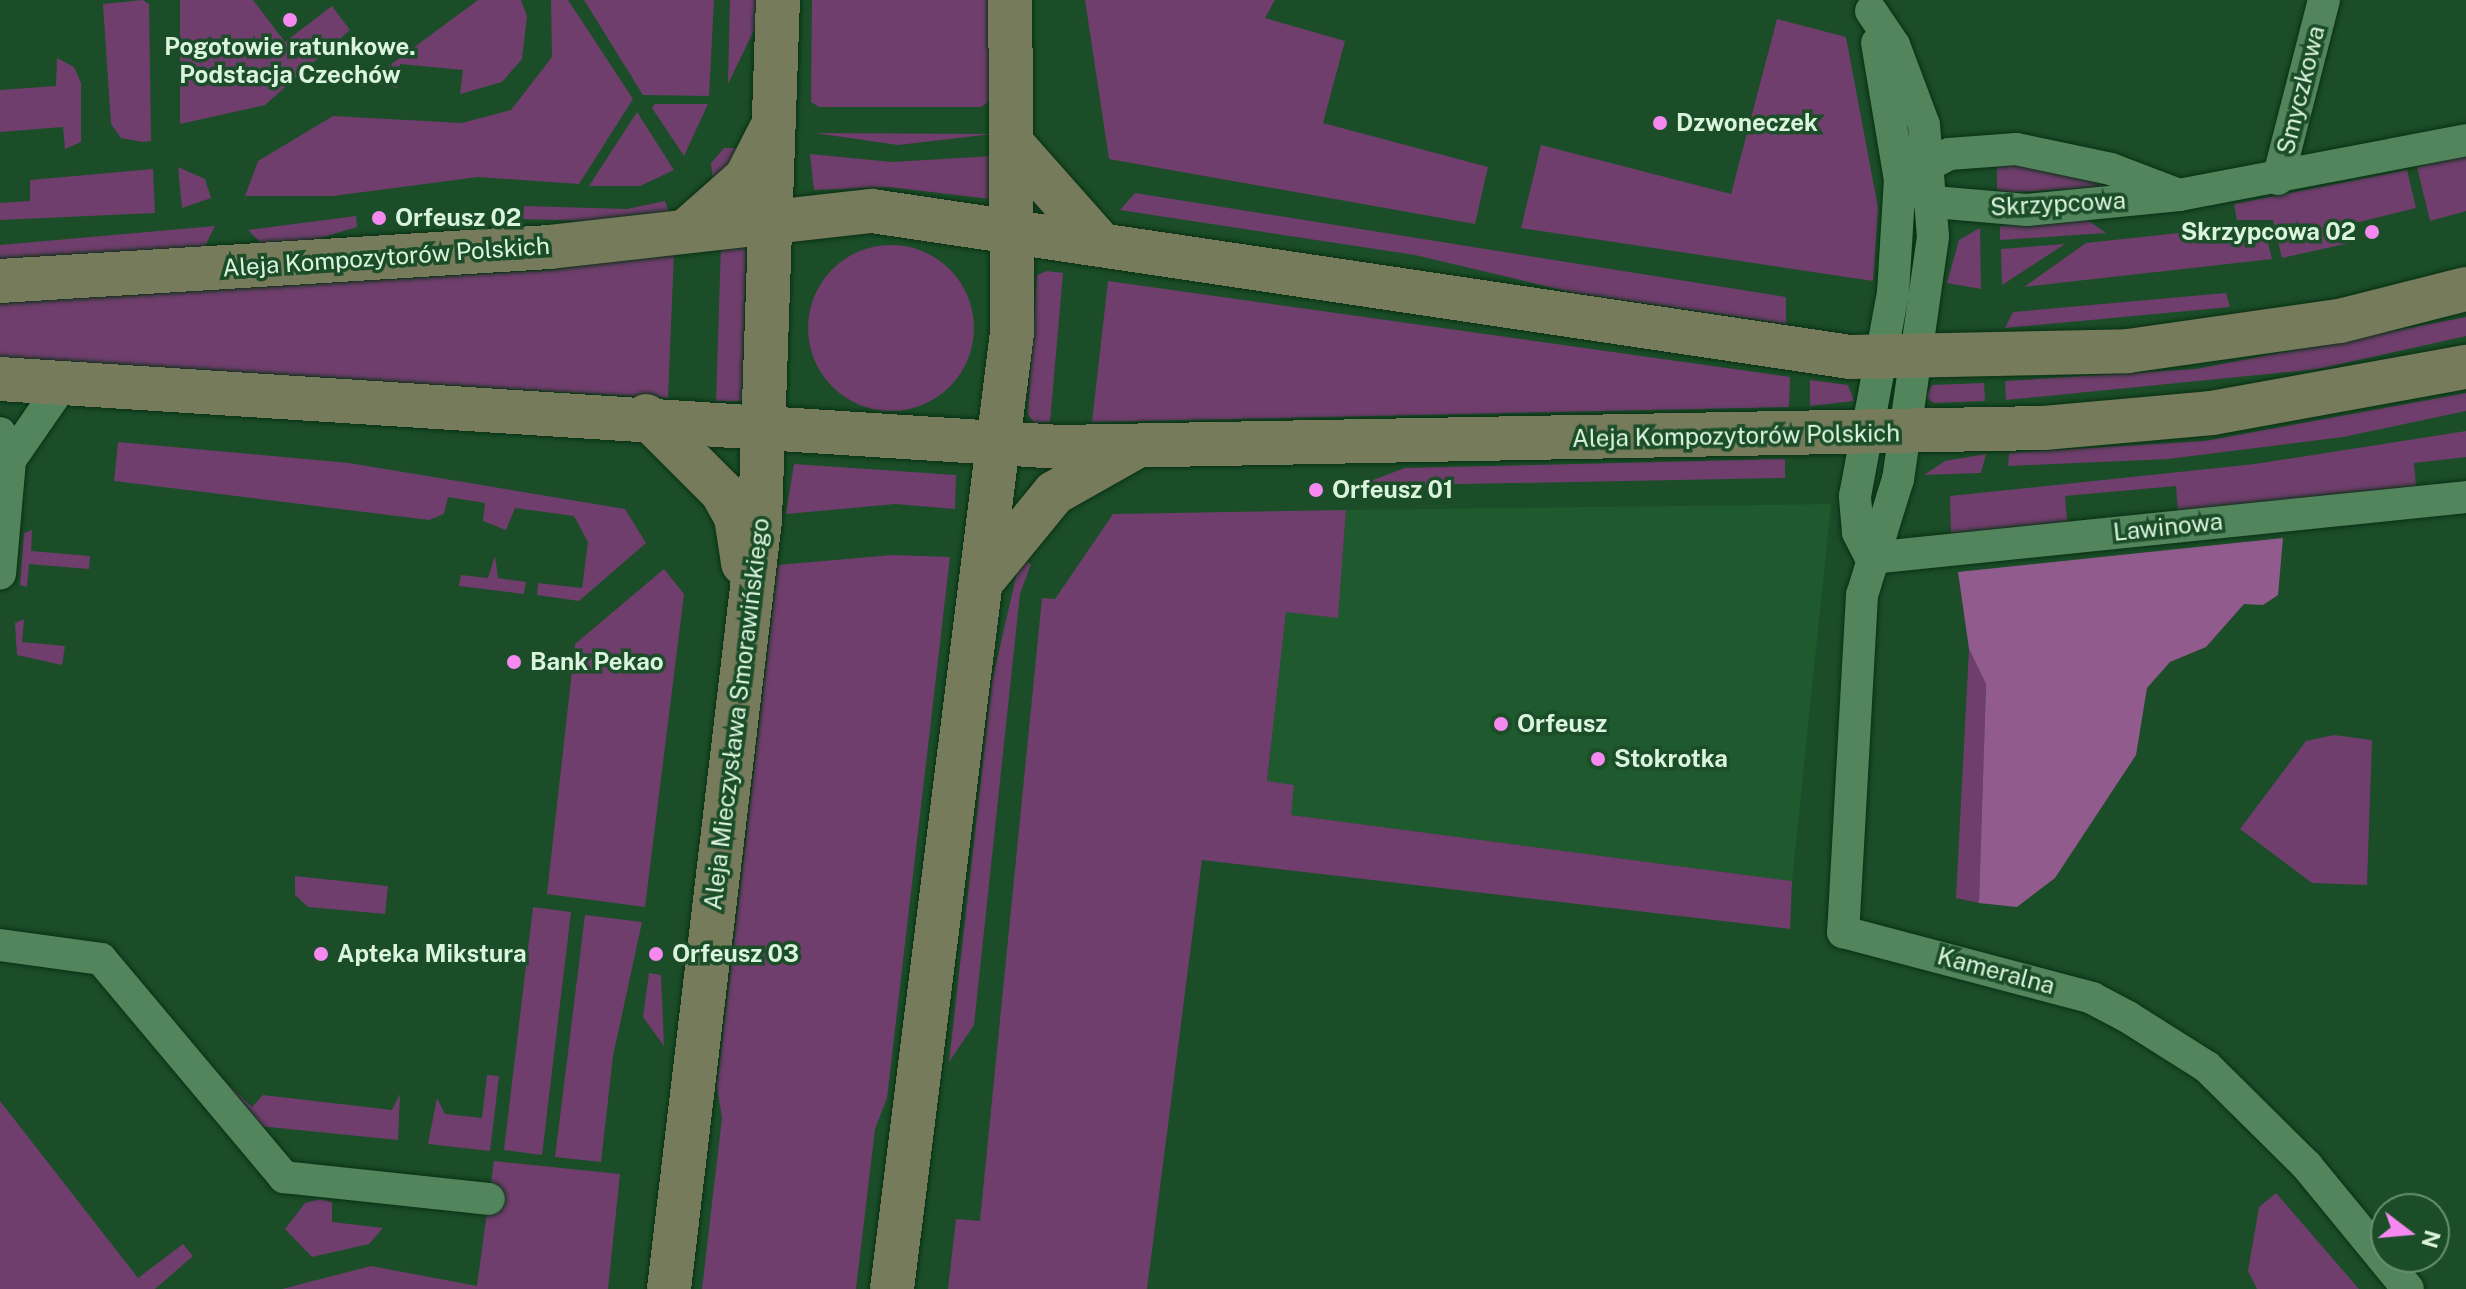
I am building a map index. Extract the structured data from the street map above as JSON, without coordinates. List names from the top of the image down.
{
  "streets": {
    "street": [
      "Smyczkowa",
      "Skrzypcowa",
      "Aleja Kompozytorów Polskich",
      "Lawinowa",
      "Aleja Mieczysława Smorawińskiego",
      "Kameralna"
    ]
  },
  "crossings": [
    ["Smyczkowa", "Skrzypcowa"],
    ["Aleja Kompozytorów Polskich", "Aleja Mieczysława Smorawińskiego"],
    ["Aleja Kompozytorów Polskich", "Kameralna"],
    ["Lawinowa", "Kameralna"]
  ],
  "places": [
    "Pogotowie ratunkowe. Podstacja Czechów",
    "Dzwoneczek",
    "Orfeusz 02",
    "Skrzypcowa 02",
    "Orfeusz 01",
    "Bank Pekao",
    "Orfeusz",
    "Stokrotka",
    "Apteka Mikstura",
    "Orfeusz 03"
  ],
  "north": "right"
}
